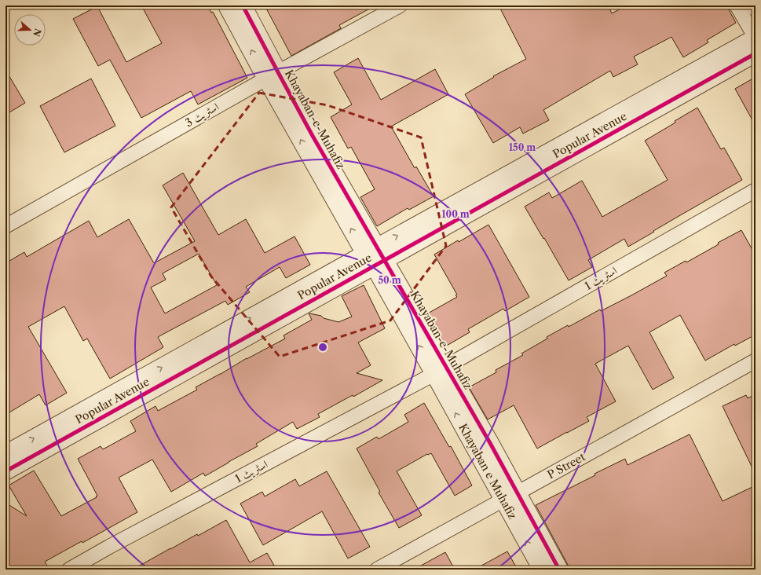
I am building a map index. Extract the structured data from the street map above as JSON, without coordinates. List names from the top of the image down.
{
  "streets": {
    "street": [
      "اسٹریٹ 3",
      "Khayaban-e-Muhafiz",
      "Popular Avenue",
      "اسٹریٹ 1",
      "P Street",
      "Khayaban e Muhafiz"
    ]
  },
  "crossings": [
    ["اسٹریٹ 3", "Khayaban-e-Muhafiz"],
    ["Khayaban-e-Muhafiz", "Popular Avenue"],
    ["Khayaban-e-Muhafiz", "اسٹریٹ 1"],
    ["Khayaban-e-Muhafiz", "P Street"],
    ["Khayaban-e-Muhafiz", "Khayaban e Muhafiz"],
    ["P Street", "Khayaban e Muhafiz"]
  ],
  "one_way": ["Khayaban e Muhafiz"],
  "north": "right",
  "rings": ["150 m", "100 m", "50 m"]
}
